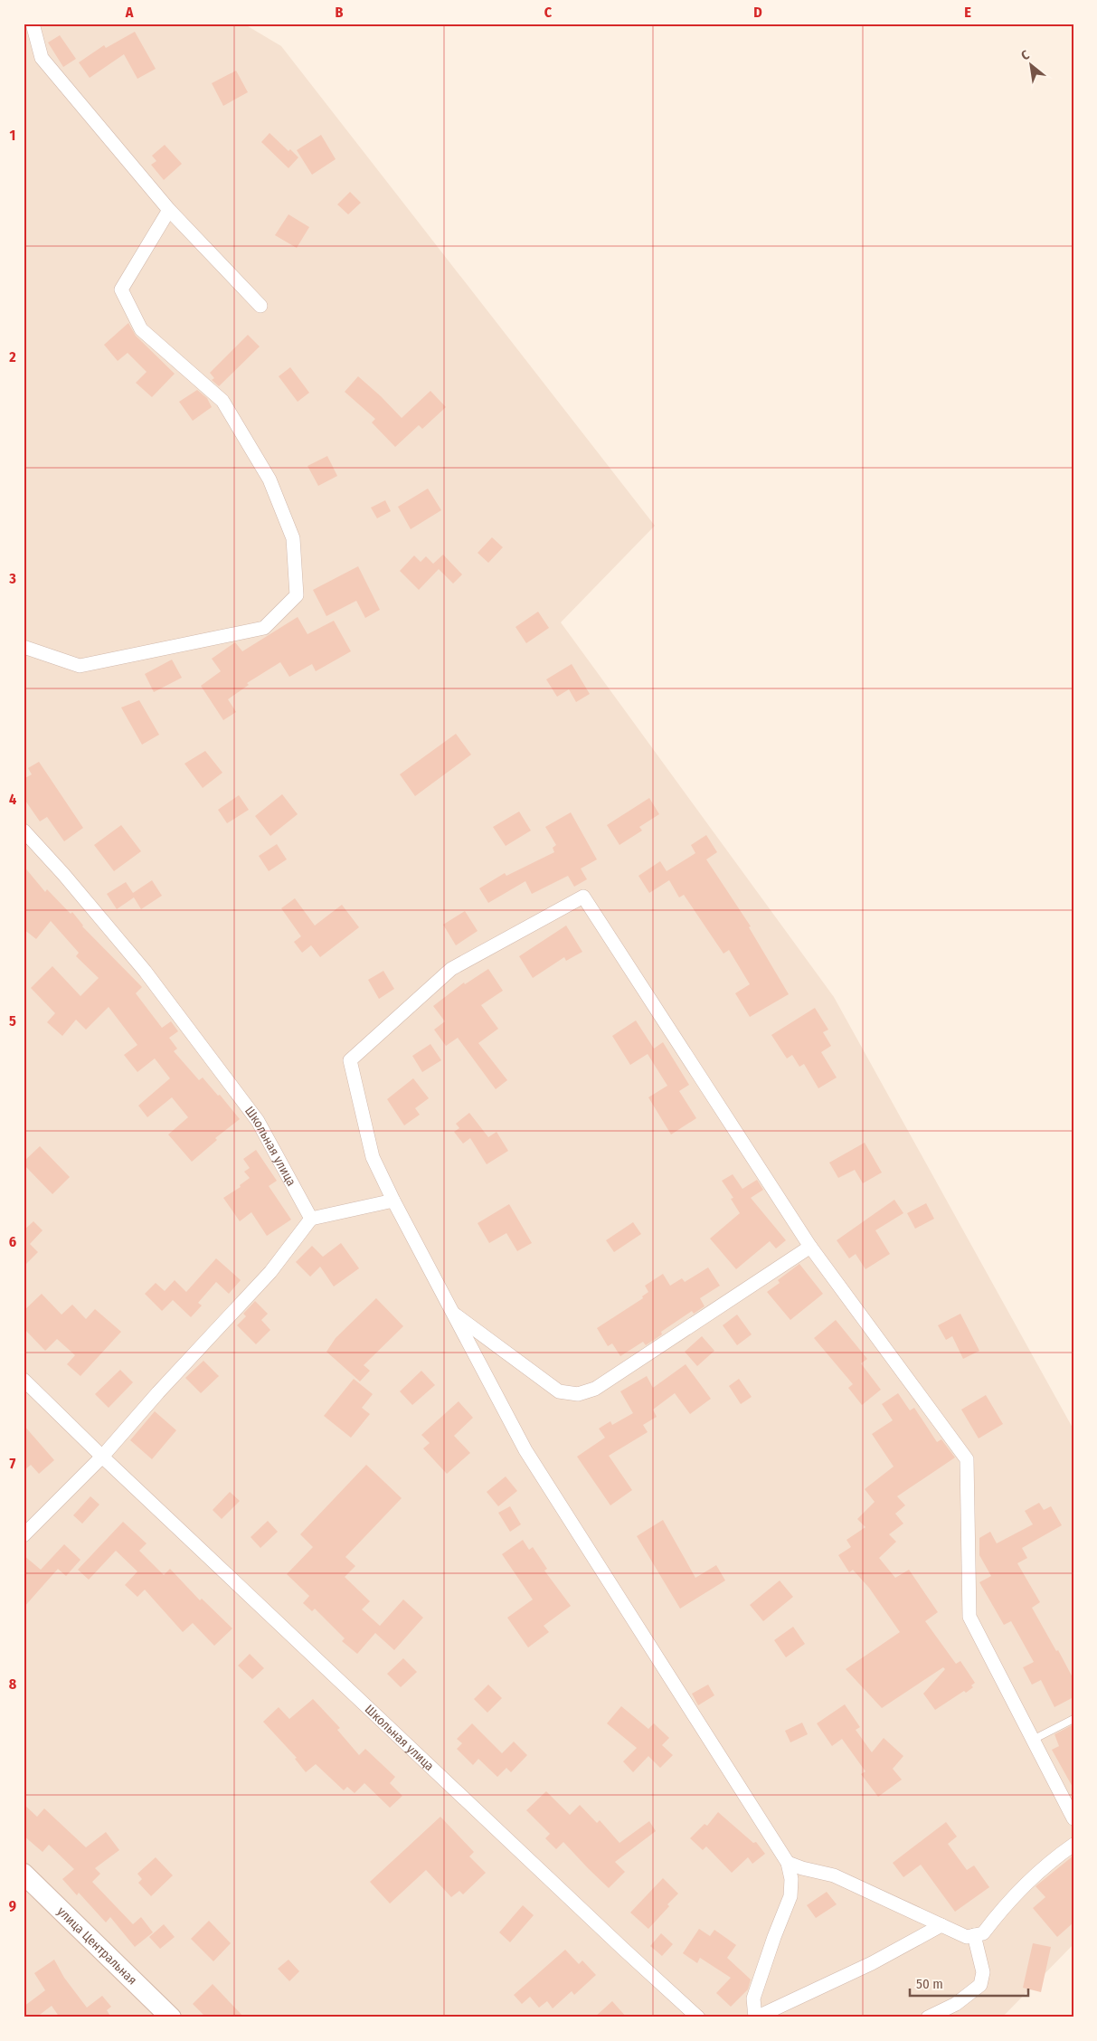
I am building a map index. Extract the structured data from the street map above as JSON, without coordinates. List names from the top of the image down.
{
  "streets": {
    "street": ["Школьная улица", "улица Центральная"]
  },
  "scale_bar": "50 m",
  "north": "top left",
  "grid": {
    "columns": [
      "A",
      "B",
      "C",
      "D",
      "E"
    ],
    "rows": [
      "1",
      "2",
      "3",
      "4",
      "5",
      "6",
      "7",
      "8",
      "9"
    ]
  }
}
